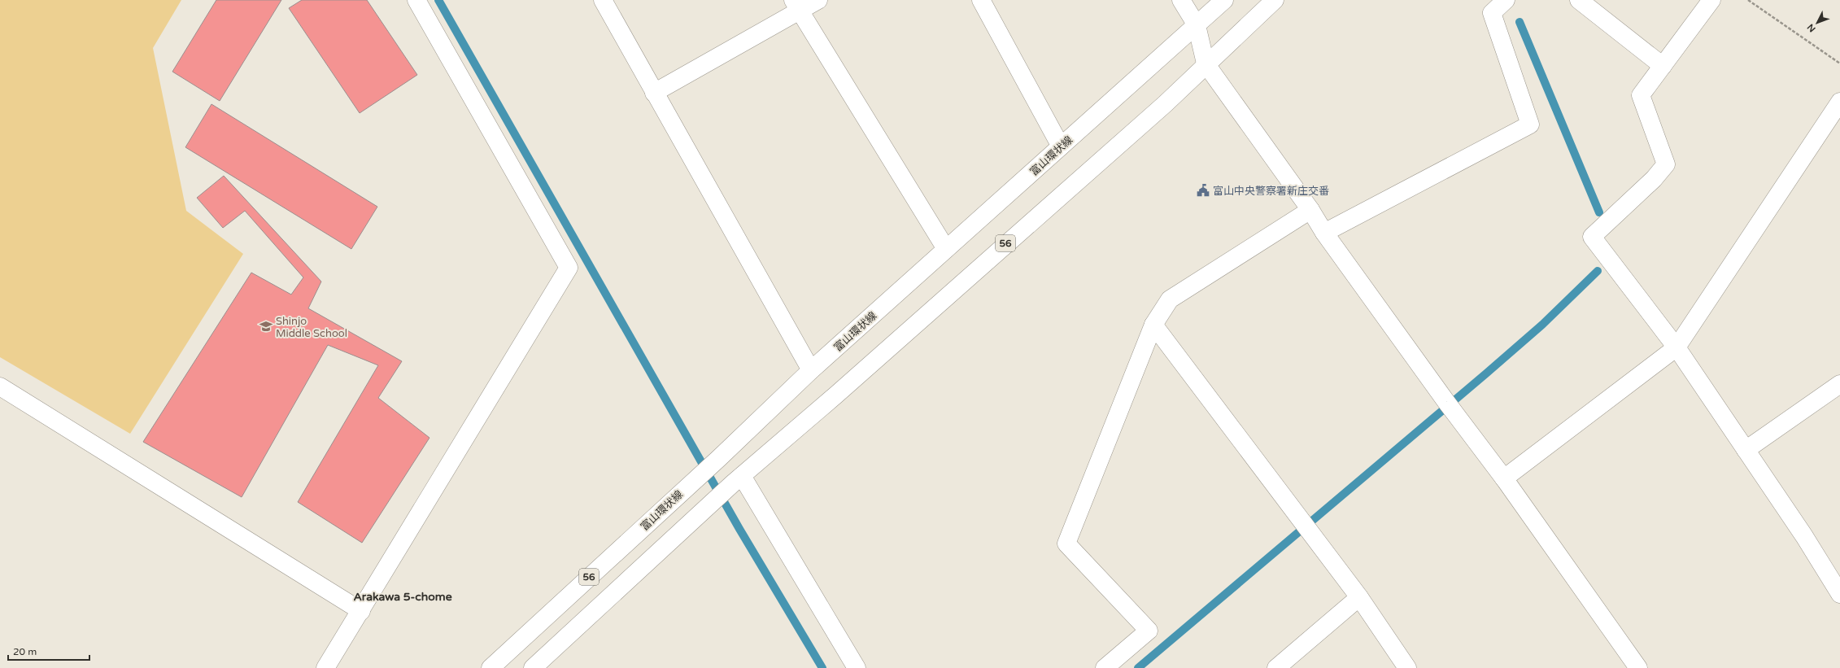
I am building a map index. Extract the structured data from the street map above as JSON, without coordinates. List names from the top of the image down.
{
  "streets": {
    "street": ["富山環状線", "56"]
  },
  "districts": ["Arakawa 5-chome"],
  "places": {
    "public building": ["富山中央警察署新庄交番"],
    "school or university": ["Shinjo Middle School"]
  },
  "scale_bar": "20 m",
  "north": "bottom left"
}
